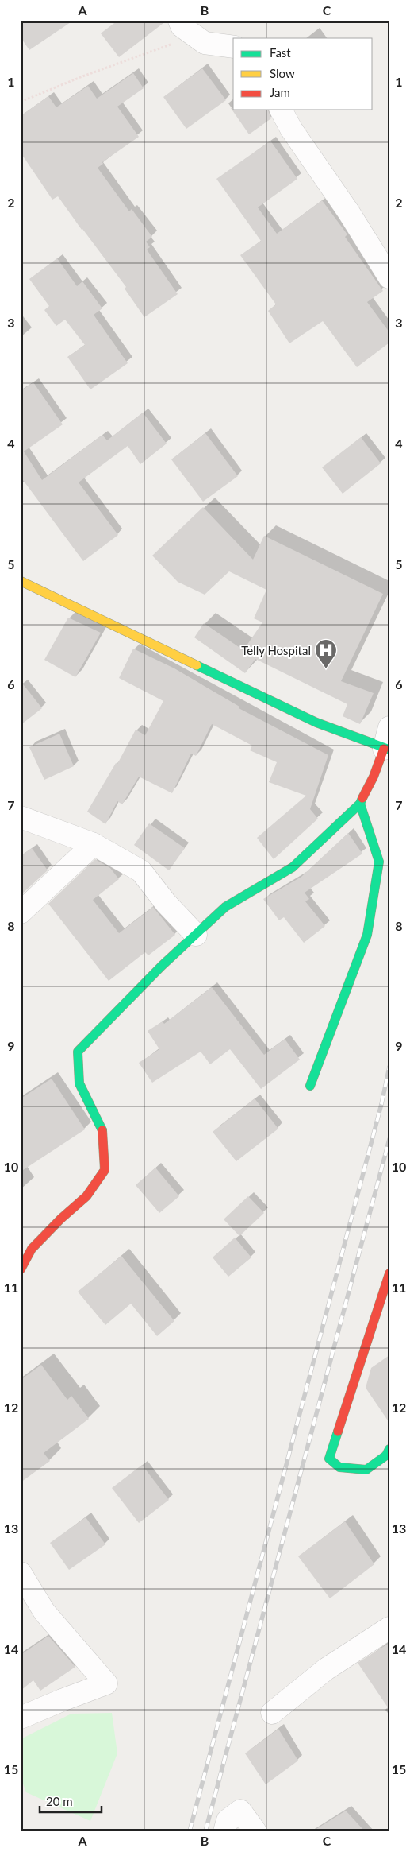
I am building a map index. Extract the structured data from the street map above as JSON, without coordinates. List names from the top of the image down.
{
  "places": {
    "hospital": ["Telly Hospital"]
  },
  "legend": ["Fast", "Slow", "Jam"],
  "scale_bar": "20 m",
  "grid": {
    "columns": ["A", "B", "C"],
    "rows": [
      "1",
      "2",
      "3",
      "4",
      "5",
      "6",
      "7",
      "8",
      "9",
      "10",
      "11",
      "12",
      "13",
      "14",
      "15"
    ]
  }
}
